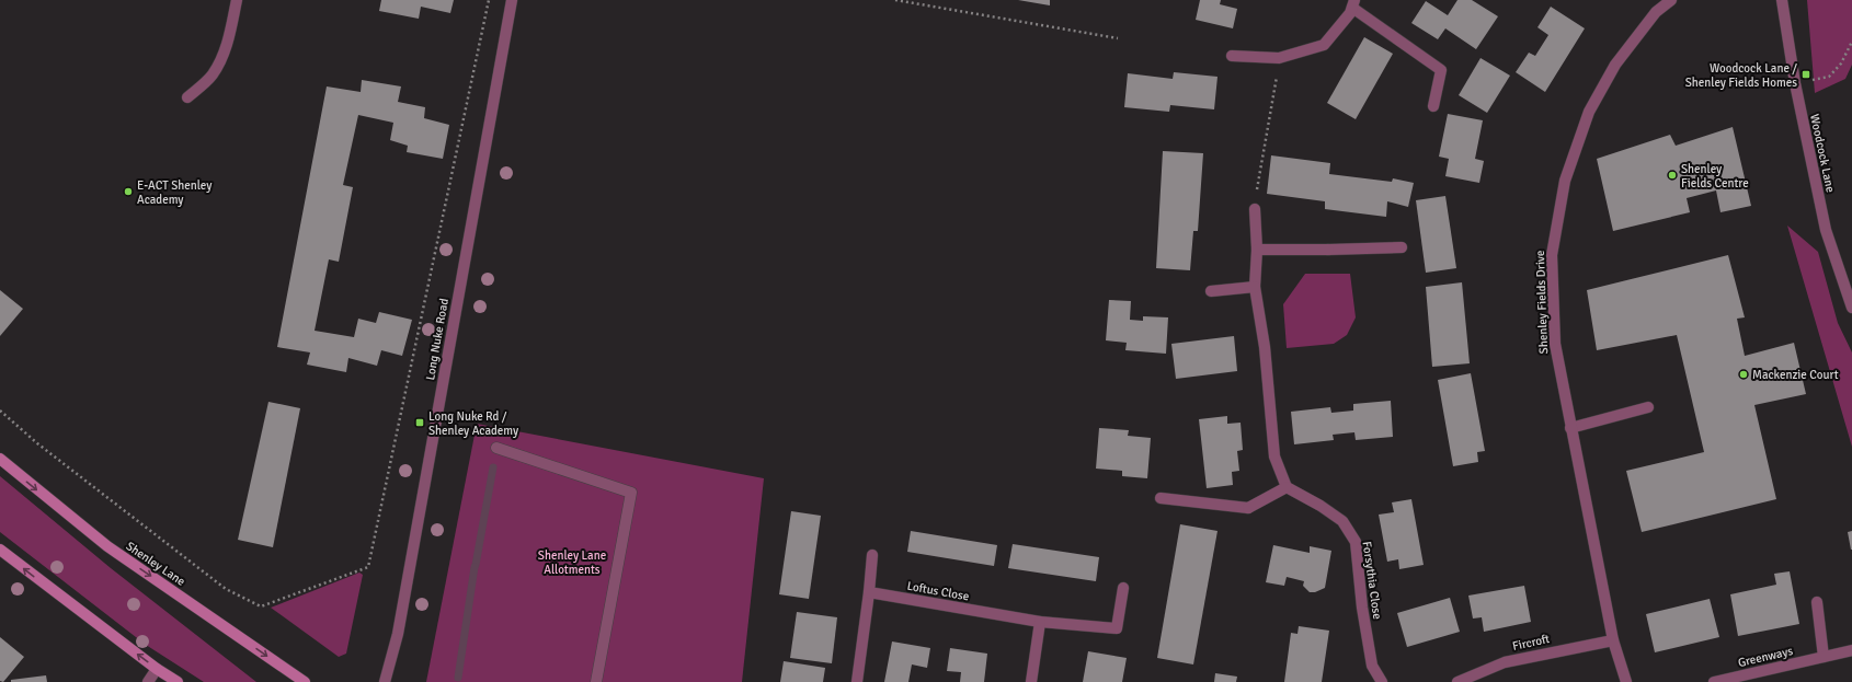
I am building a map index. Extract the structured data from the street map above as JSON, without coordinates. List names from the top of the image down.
{
  "streets": {
    "main road": ["Shenley Lane"],
    "street": [
      "Woodcock Lane",
      "Shenley Fields Drive",
      "Long Nuke Road",
      "Forsythia Close",
      "Loftus Close",
      "Fircroft",
      "Greenways"
    ]
  },
  "crossings": [
    ["Shenley Fields Drive", "Fircroft"]
  ],
  "parks": ["Shenley Lane Allotments"],
  "places": {
    "transit": ["Woodcock Lane / Shenley Fields Homes", "Long Nuke Rd / Shenley Academy"],
    "other": ["Shenley Fields Centre", "E-ACT Shenley Academy", "Mackenzie Court"]
  }
}
